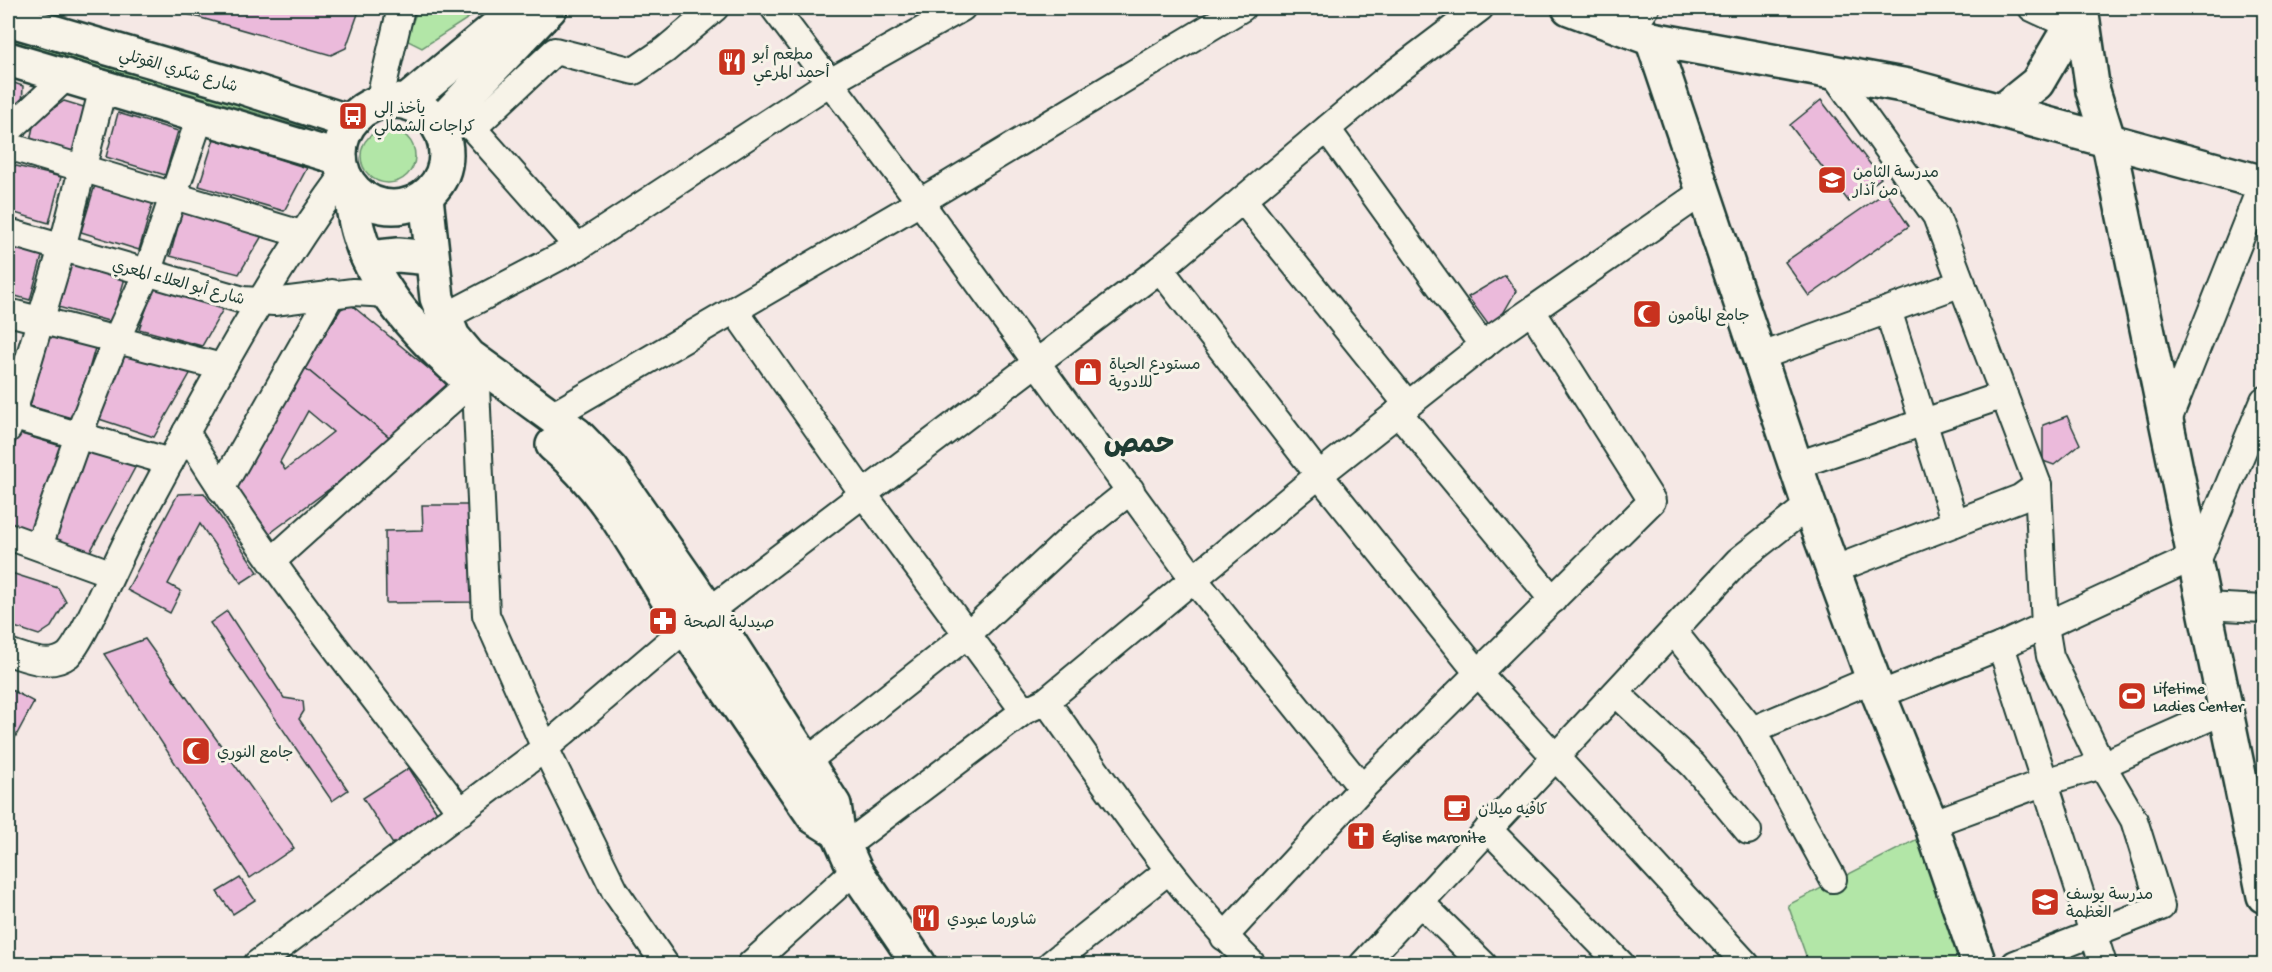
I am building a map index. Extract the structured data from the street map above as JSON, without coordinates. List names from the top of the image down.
{
  "streets": {
    "main road": ["شارع شكري القوتلي"],
    "street": ["شارع أبو العلاء المعري"]
  },
  "districts": ["حمص"],
  "places": {
    "restaurant": ["مطعم أبو أحمد المرعي", "شاورما عبودي"],
    "bus stop": ["يأخذ إلى كراجات الشمالي"],
    "school or university": ["مدرسة الثامن من آذار", "مدرسة يوسف العظمة"],
    "mosque": ["جامع المأمون", "جامع النوري"],
    "shop": ["مستودع الحياة للادوية"],
    "pharmacy": ["صيدلية الصحة"],
    "sports": ["Lifetime Ladies Center"],
    "cafe": ["كافيه ميلان"],
    "church": ["Église maronite"]
  }
}
